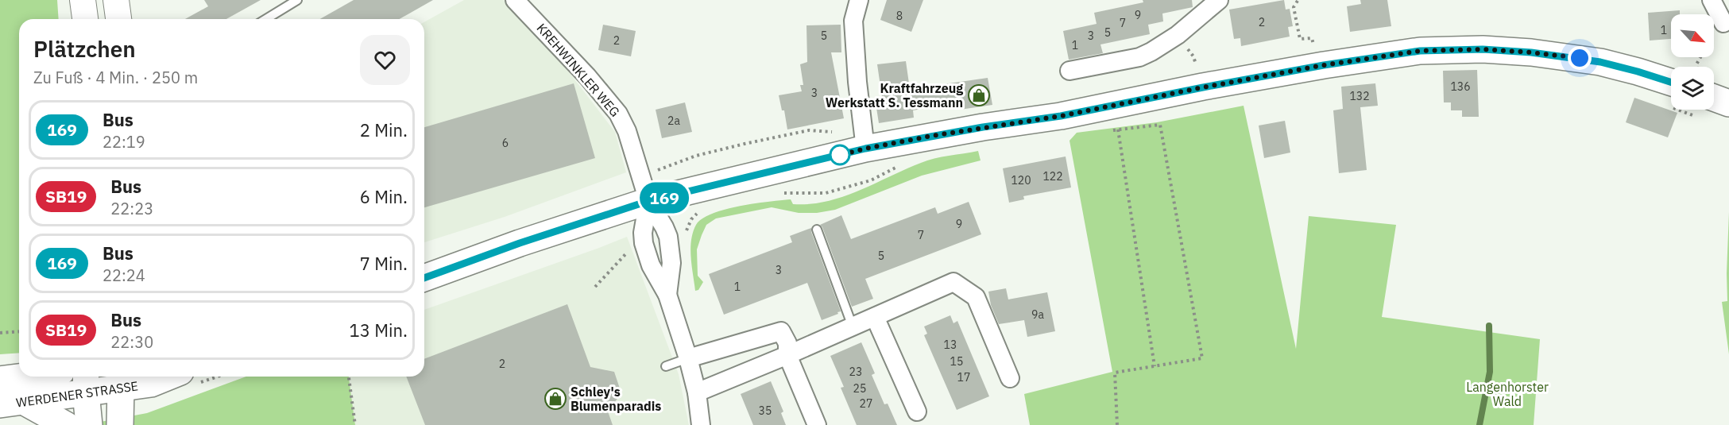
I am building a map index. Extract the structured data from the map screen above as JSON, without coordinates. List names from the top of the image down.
{
  "streets": {
    "main road": ["WERDENER STRASSE"],
    "street": ["KREHWINKLER WEG"]
  },
  "parks": ["Langenhorster Wald"],
  "places": {
    "shop": ["Kraftfahrzeug Werkstatt S. Tessmann", "Schley's Blumenparadis"]
  },
  "lines": ["bus line 169"],
  "house_numbers": [
    "9",
    "8",
    "2",
    "7",
    "1",
    "5",
    "5",
    "3",
    "2",
    "1",
    "136",
    "3",
    "132",
    "2a",
    "6",
    "122",
    "120",
    "9",
    "7",
    "5",
    "3",
    "1",
    "9a",
    "13",
    "15",
    "2",
    "23",
    "17",
    "25",
    "27",
    "35"
  ],
  "north": "bottom right",
  "page": {
    "on_map": "169",
    "heading": ["Plätzchen", "Zu Fuß · 4 Min. · 250 m"],
    "list": [
      {
        "mark": "169",
        "name": "Bus",
        "note": "22:19",
        "value": "2 Min."
      },
      {
        "mark": "SB19",
        "name": "Bus",
        "note": "22:23",
        "value": "6 Min."
      },
      {
        "mark": "169",
        "name": "Bus",
        "note": "22:24",
        "value": "7 Min."
      },
      {
        "mark": "SB19",
        "name": "Bus",
        "note": "22:30",
        "value": "13 Min."
      }
    ]
  }
}
